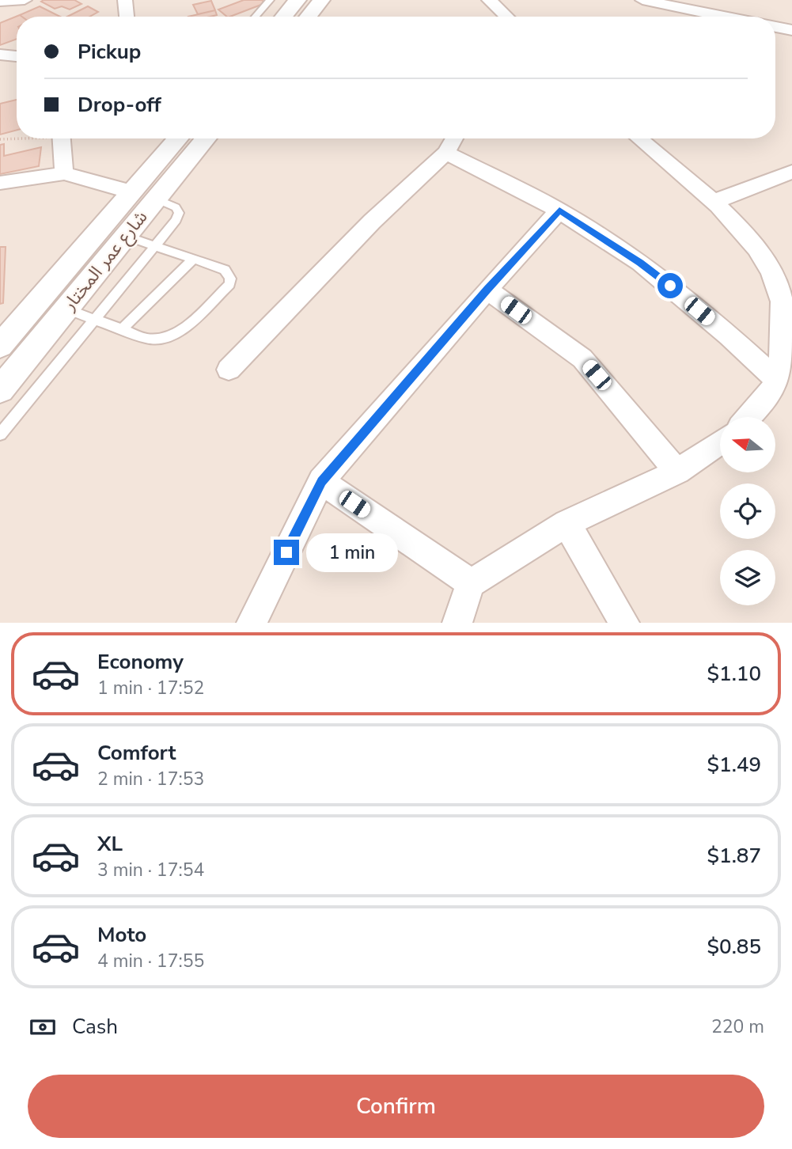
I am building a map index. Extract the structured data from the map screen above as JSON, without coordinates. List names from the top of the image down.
{
  "streets": {
    "street": ["شارع عمر المختار"]
  },
  "north": "left",
  "page": {
    "banner": ["Pickup", "Drop-off"],
    "bubble": "1 min",
    "list": [
      {
        "name": "Economy",
        "note": "1 min · 17:52",
        "value": "$1.10"
      },
      {
        "name": "Comfort",
        "note": "2 min · 17:53",
        "value": "$1.49"
      },
      {
        "name": "XL",
        "note": "3 min · 17:54",
        "value": "$1.87"
      },
      {
        "name": "Moto",
        "note": "4 min · 17:55",
        "value": "$0.85"
      }
    ],
    "pay": ["Cash", "220 m"],
    "buttons": "Confirm"
  }
}
